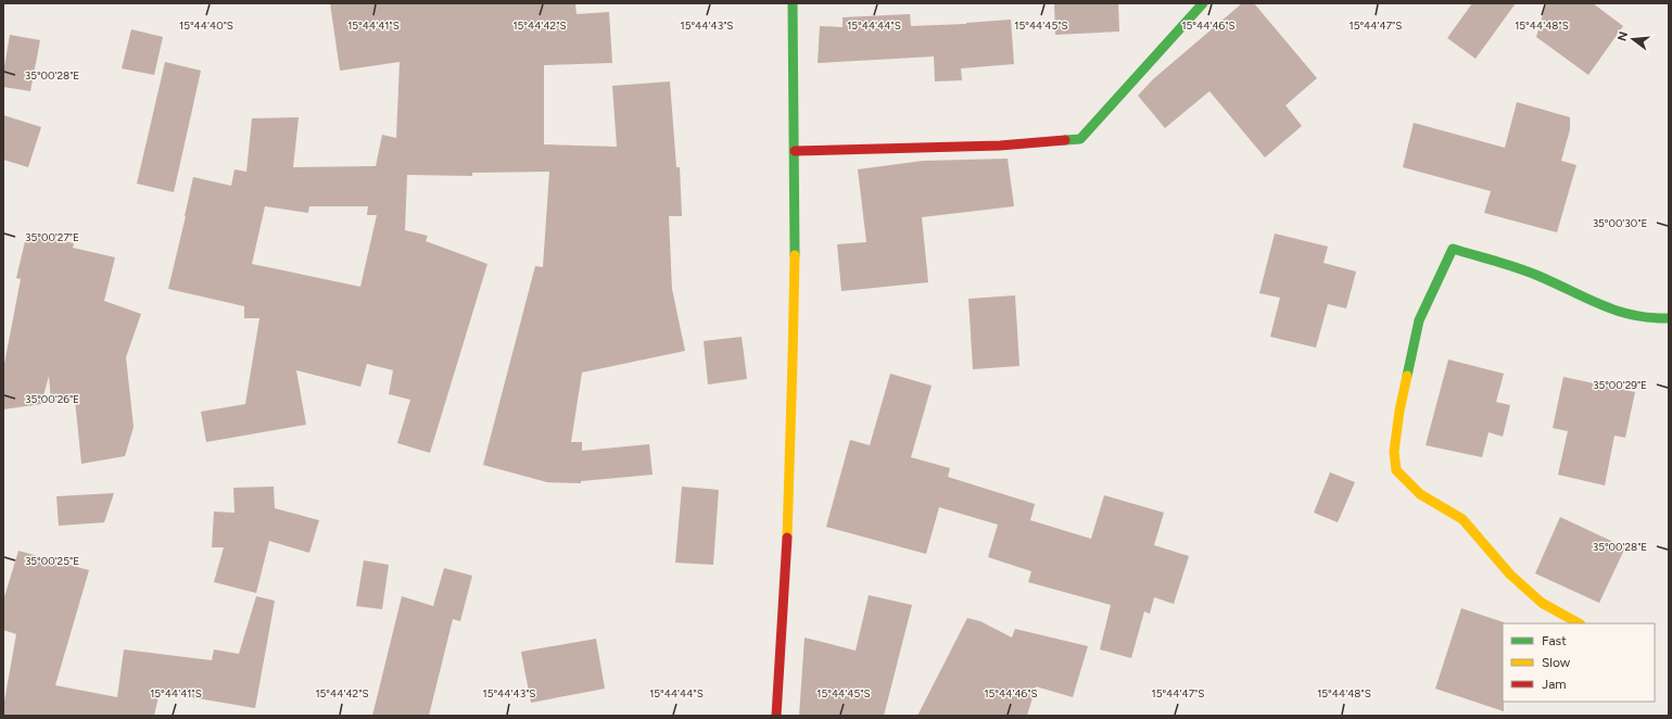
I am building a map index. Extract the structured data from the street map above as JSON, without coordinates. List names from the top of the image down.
{
  "legend": ["Fast", "Slow", "Jam"],
  "north": "left",
  "coordinates": [
    "15°44'40\"S",
    "15°44'41\"S",
    "15°44'42\"S",
    "15°44'43\"S",
    "15°44'44\"S",
    "15°44'45\"S",
    "15°44'46\"S",
    "15°44'47\"S",
    "15°44'48\"S",
    "35°00'28\"E",
    "35°00'30\"E",
    "35°00'27\"E",
    "35°00'29\"E",
    "35°00'26\"E",
    "35°00'25\"E"
  ]
}
